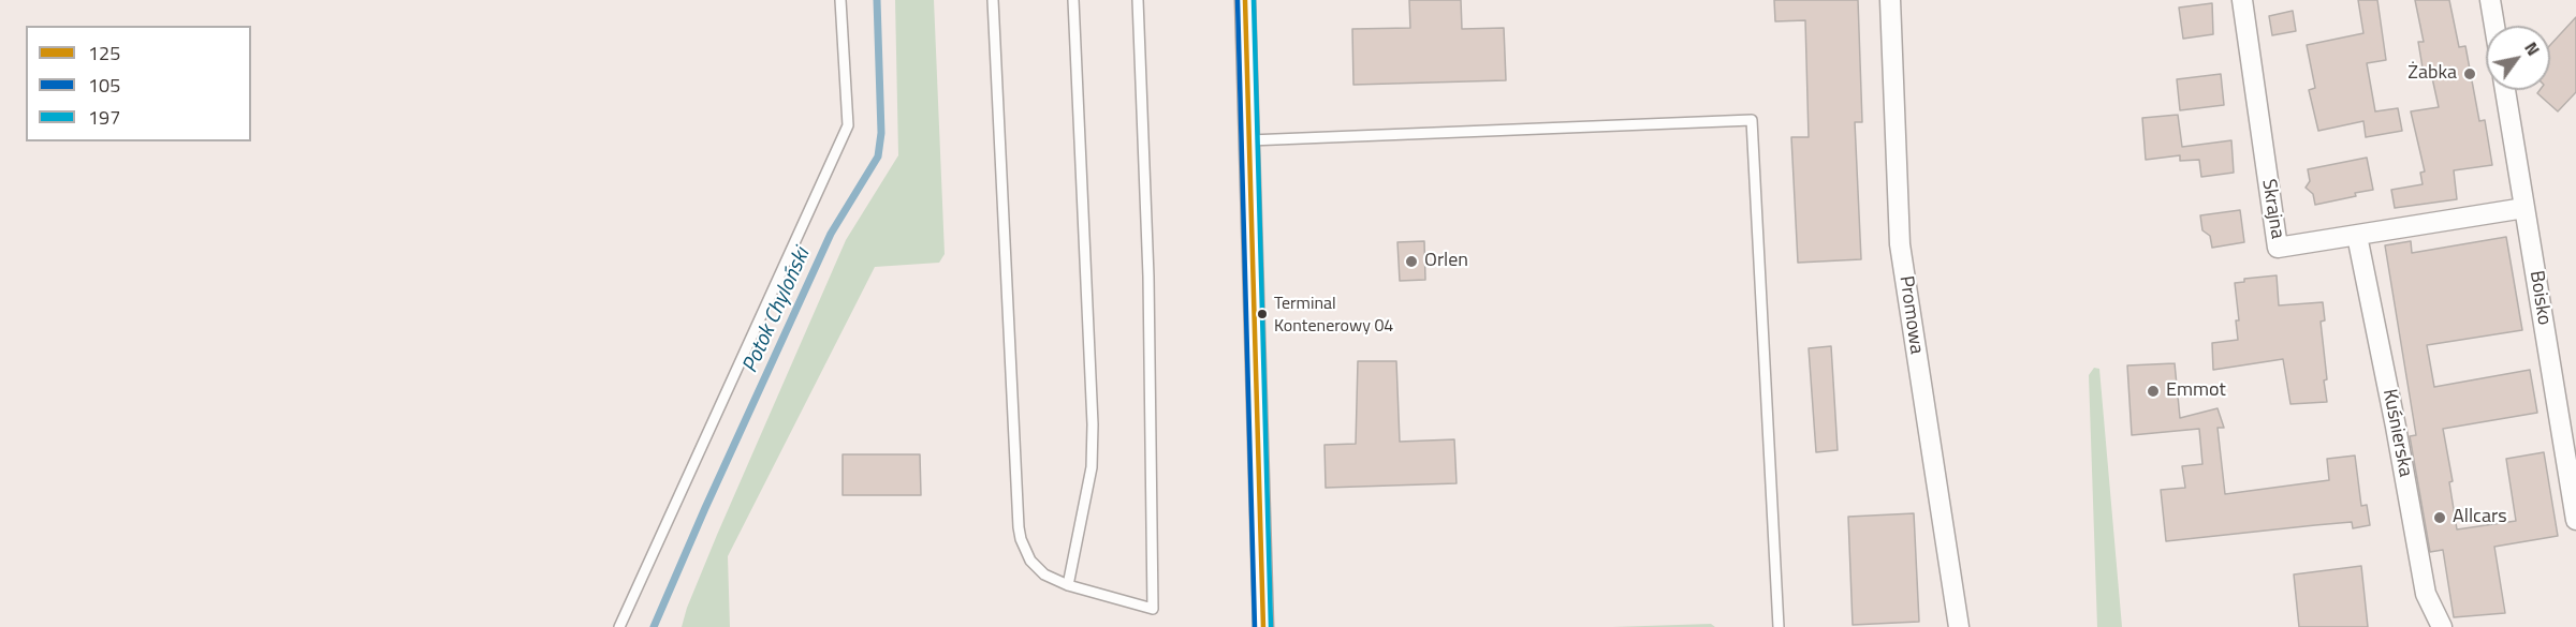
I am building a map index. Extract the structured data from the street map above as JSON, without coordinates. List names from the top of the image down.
{
  "streets": {
    "street": [
      "Skrajna",
      "Boisko",
      "Promowa",
      "Kuśnierska"
    ]
  },
  "crossings": [
    ["Skrajna", "Boisko"],
    ["Skrajna", "Kuśnierska"]
  ],
  "water": ["Potok Chyloński"],
  "places": [
    "Żabka",
    "Orlen",
    "Terminal Kontenerowy 04",
    "Emmot",
    "Allcars"
  ],
  "lines": ["transit line 125", "transit line 105", "transit line 197"],
  "legend": ["125", "105", "197"],
  "north": "top right"
}
